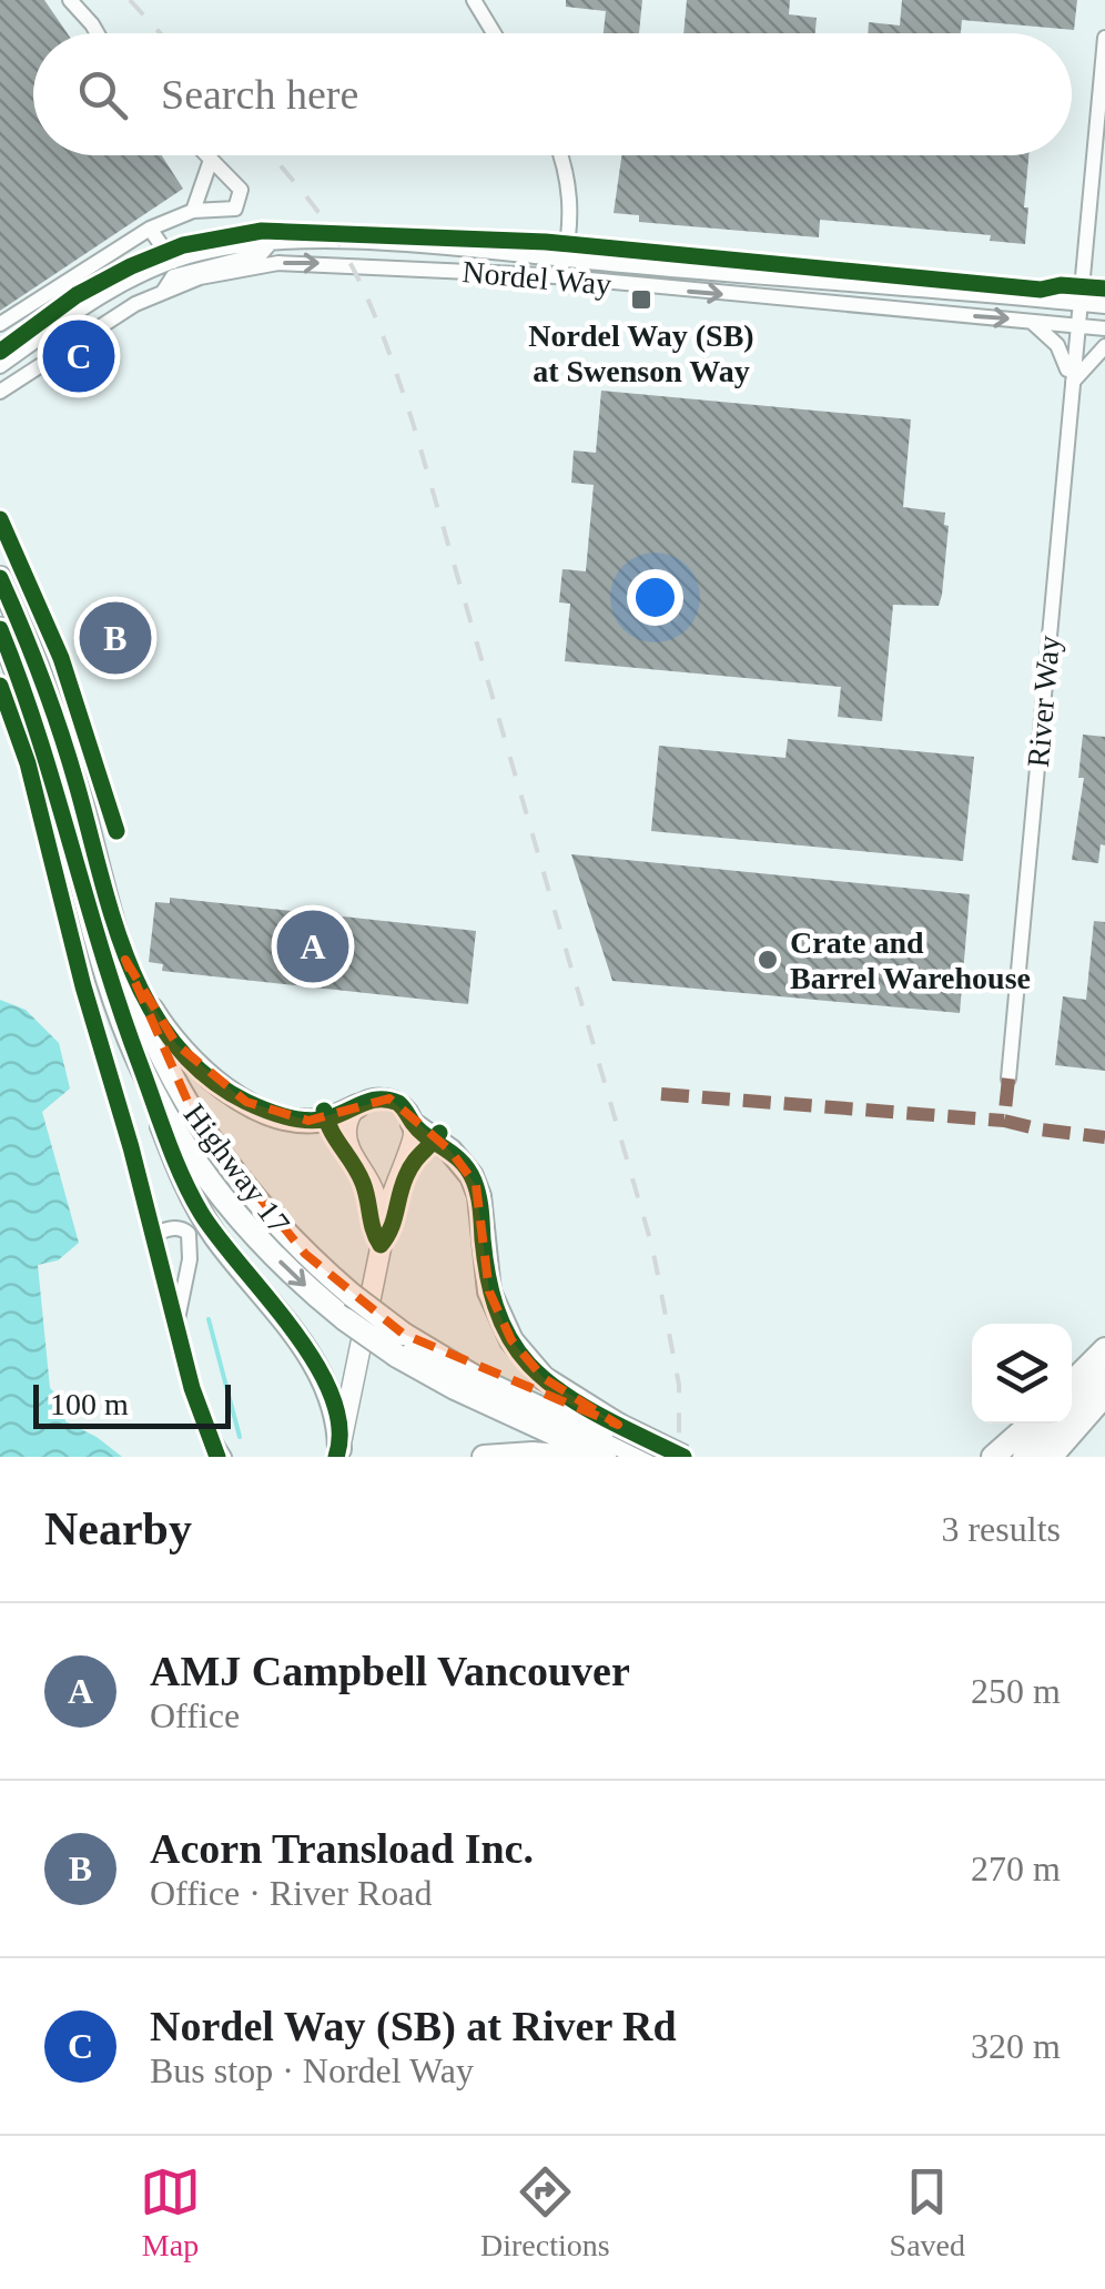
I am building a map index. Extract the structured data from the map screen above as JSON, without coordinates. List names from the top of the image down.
{
  "streets": {
    "highway": ["Highway 17"],
    "street": ["Nordel Way", "River Way"]
  },
  "crossings": [
    ["Nordel Way", "River Way"]
  ],
  "places": {
    "transit": ["Nordel Way (SB) at Swenson Way"],
    "other": ["Crate and Barrel Warehouse"]
  },
  "scale_bar": "100 m",
  "page": {
    "search": "Search here",
    "pins": ["C", "B", "A"],
    "scale": "100 m",
    "heading": ["Nearby", "3 results"],
    "list": [
      {
        "mark": "A",
        "name": "AMJ Campbell Vancouver",
        "note": "Office",
        "value": "250 m"
      },
      {
        "mark": "B",
        "name": "Acorn Transload Inc.",
        "note": "Office · River Road",
        "value": "270 m"
      },
      {
        "mark": "C",
        "name": "Nordel Way (SB) at River Rd",
        "note": "Bus stop · Nordel Way",
        "value": "320 m"
      }
    ],
    "nav": ["Map", "Directions", "Saved"]
  }
}
